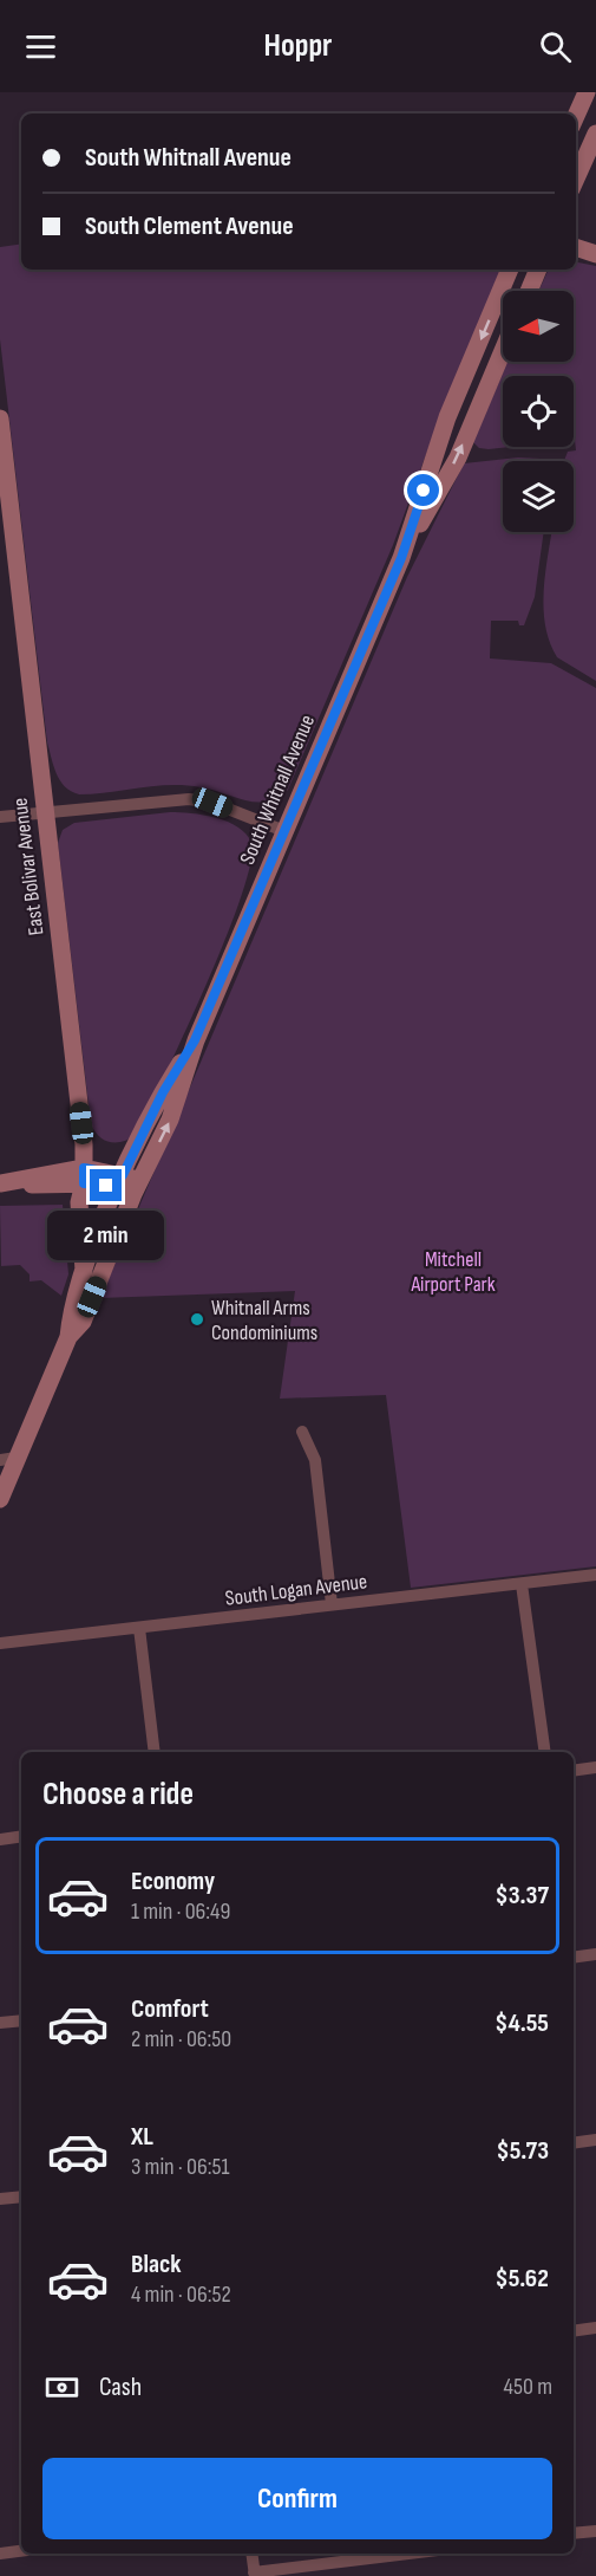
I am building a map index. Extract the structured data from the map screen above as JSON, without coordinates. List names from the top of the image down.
{
  "streets": {
    "street": ["South Whitnall Avenue", "East Bolivar Avenue", "South Logan Avenue"]
  },
  "crossings": [
    ["South Whitnall Avenue", "East Bolivar Avenue"]
  ],
  "parks": ["Mitchell Airport Park"],
  "places": ["Whitnall Arms Condominiums"],
  "north": "left",
  "page": {
    "header": "Hoppr",
    "banner": ["South Whitnall Avenue", "South Clement Avenue"],
    "bubble": "2 min",
    "heading": "Choose a ride",
    "list": [
      {
        "name": "Economy",
        "note": "1 min · 06:49",
        "value": "$3.37"
      },
      {
        "name": "Comfort",
        "note": "2 min · 06:50",
        "value": "$4.55"
      },
      {
        "name": "XL",
        "note": "3 min · 06:51",
        "value": "$5.73"
      },
      {
        "name": "Black",
        "note": "4 min · 06:52",
        "value": "$5.62"
      }
    ],
    "pay": ["Cash", "450 m"],
    "buttons": "Confirm"
  }
}
